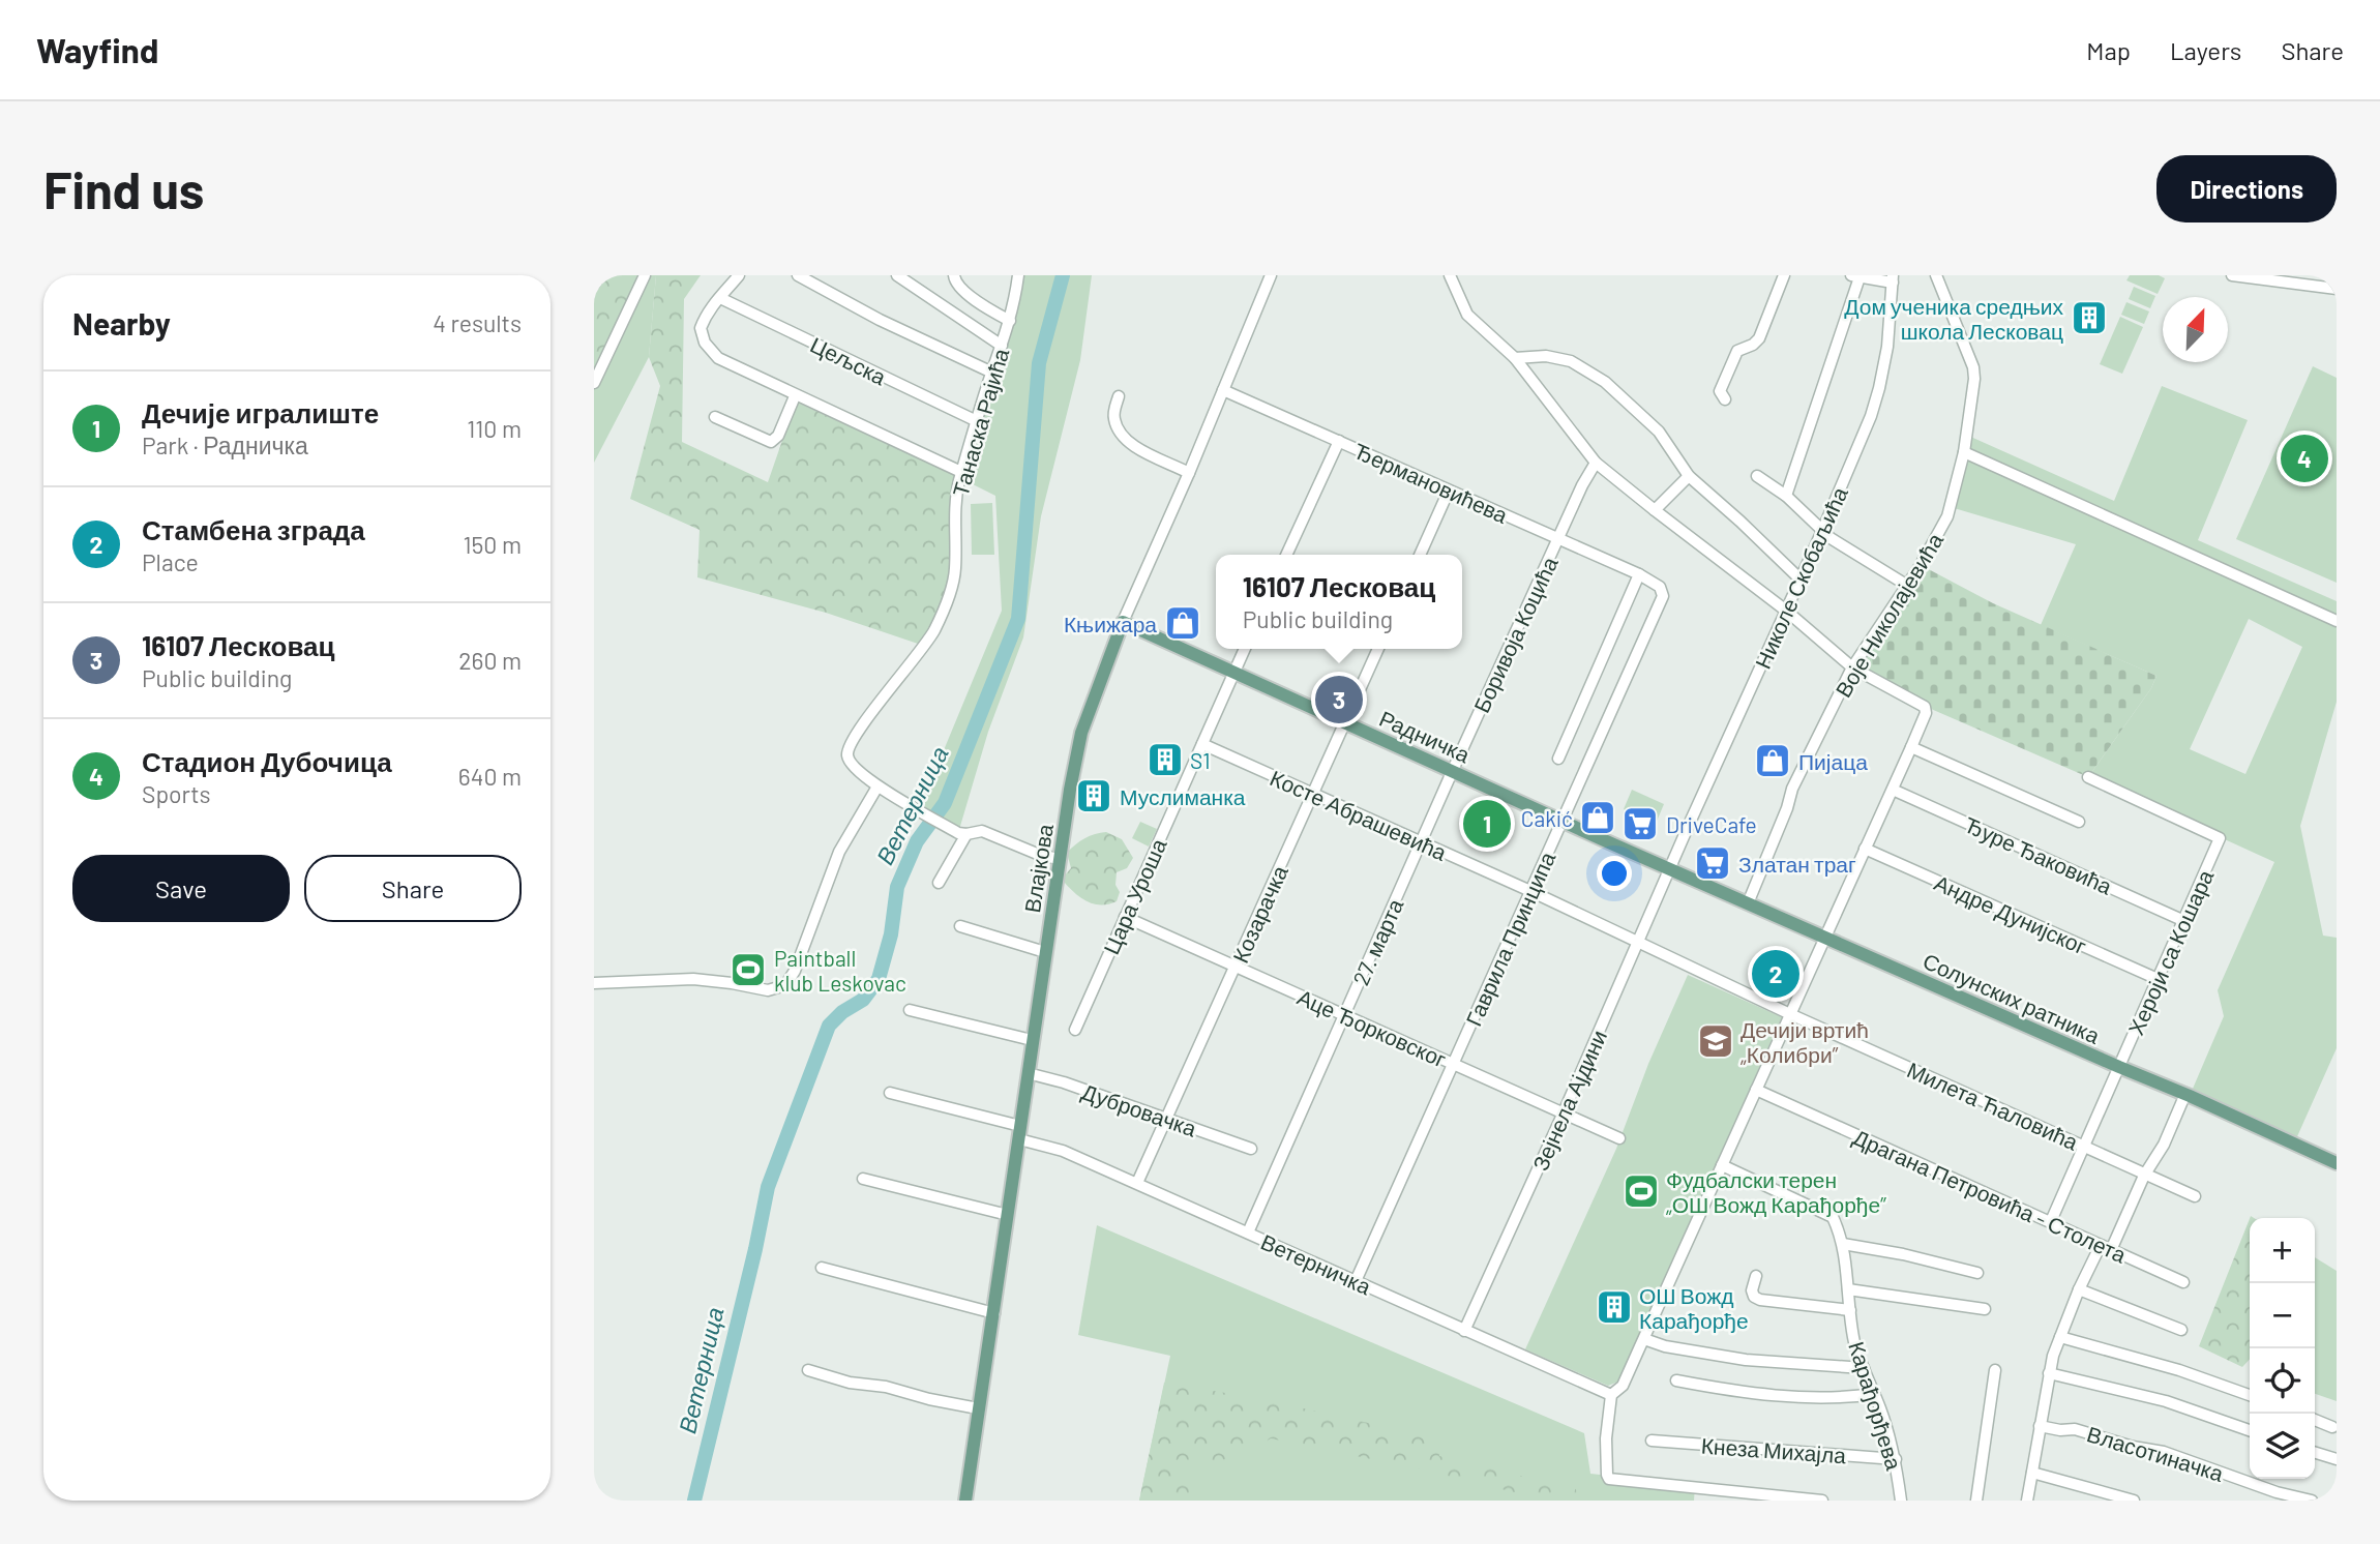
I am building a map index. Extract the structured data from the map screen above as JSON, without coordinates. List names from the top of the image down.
{
  "streets": {
    "main road": ["Радничка", "Влајкова", "Солунских ратника"],
    "street": [
      "Цељска",
      "Танаска Рајића",
      "Ђермановићева",
      "Николе Скобаљића",
      "Воје Николајевића",
      "Боривоја Коцића",
      "Косте Абрашевића",
      "Ђуре Ђаковића",
      "Цара Уроша",
      "Козарачка",
      "Андре Дунијског",
      "Гаврила Принципа",
      "27. марта",
      "Хероји са Кошара",
      "Аце Ђорковског",
      "Зејнела Ајдини",
      "Милета Ћаловића",
      "Дубровачка",
      "Драгана Петровића - Столета",
      "Ветерничка",
      "Карађорђева",
      "Кнеза Михајла",
      "Власотиначка"
    ]
  },
  "crossings": [
    ["Цељска", "Танаска Рајића"],
    ["Ђермановићева", "Боривоја Коцића"],
    ["Ђермановићева", "Влајкова"],
    ["Ђермановићева", "Гаврила Принципа"],
    ["Николе Скобаљића", "Радничка"],
    ["Николе Скобаљића", "Солунских ратника"],
    ["Николе Скобаљића", "Зејнела Ајдини"],
    ["Воје Николајевића", "Солунских ратника"],
    ["Боривоја Коцића", "Радничка"],
    ["Боривоја Коцића", "27. марта"],
    ["Радничка", "Влајкова"],
    ["Радничка", "Цара Уроша"],
    ["Радничка", "Козарачка"],
    ["Радничка", "Гаврила Принципа"],
    ["Радничка", "27. марта"],
    ["Радничка", "Солунских ратника"],
    ["Радничка", "Зејнела Ајдини"],
    ["Косте Абрашевића", "Цара Уроша"],
    ["Косте Абрашевића", "Козарачка"],
    ["Косте Абрашевића", "Гаврила Принципа"],
    ["Косте Абрашевића", "27. марта"],
    ["Косте Абрашевића", "Зејнела Ајдини"],
    ["Косте Абрашевића", "Милета Ћаловића"],
    ["Ђуре Ђаковића", "Хероји са Кошара"],
    ["Влајкова", "Дубровачка"],
    ["Влајкова", "Ветерничка"],
    ["Цара Уроша", "Аце Ђорковског"],
    ["Козарачка", "Аце Ђорковског"],
    ["Козарачка", "Дубровачка"],
    ["Козарачка", "Ветерничка"],
    ["Андре Дунијског", "Хероји са Кошара"],
    ["Гаврила Принципа", "Аце Ђорковског"],
    ["Гаврила Принципа", "Ветерничка"],
    ["27. марта", "Аце Ђорковског"],
    ["27. марта", "Ветерничка"],
    ["Хероји са Кошара", "Солунских ратника"],
    ["Хероји са Кошара", "Милета Ћаловића"],
    ["Хероји са Кошара", "Драгана Петровића - Столета"],
    ["Солунских ратника", "Зејнела Ајдини"],
    ["Аце Ђорковског", "Зејнела Ајдини"],
    ["Зејнела Ајдини", "Ветерничка"],
    ["Карађорђева", "Кнеза Михајла"]
  ],
  "water": ["Ветерница"],
  "places": {
    "building": [
      "Дом ученика средњих школа Лесковац",
      "S1",
      "Муслиманка",
      "ОШ Вожд Карађорђе"
    ],
    "shop": ["Књижара", "Пијаца", "Cakić"],
    "supermarket": ["DriveCafe", "Златан траг"],
    "sports": ["Paintball klub Leskovac", "Фудбалски терен „ОШ Вожд Карађорђе”"],
    "school or university": ["Дечији вртић „Колибри”"]
  },
  "north": "top right",
  "page": {
    "header": "Wayfind",
    "nav": ["Map", "Layers", "Share"],
    "buttons": [
      "Directions",
      ["Save", "Share"]
    ],
    "title": "Find us",
    "heading": ["Nearby", "4 results"],
    "list": [
      {
        "mark": "1",
        "name": "Дечије игралиште",
        "note": "Park · Радничка",
        "value": "110 m"
      },
      {
        "mark": "2",
        "name": "Стамбена зграда",
        "note": "Place",
        "value": "150 m"
      },
      {
        "mark": "3",
        "name": "16107 Лесковац",
        "note": "Public building",
        "value": "260 m"
      },
      {
        "mark": "4",
        "name": "Стадион Дубочица",
        "note": "Sports",
        "value": "640 m"
      }
    ],
    "pins": [
      "4",
      "3",
      "1",
      "2"
    ],
    "popup": ["16107 Лесковац", "Public building"],
    "map_buttons": ["+", "−"]
  }
}
